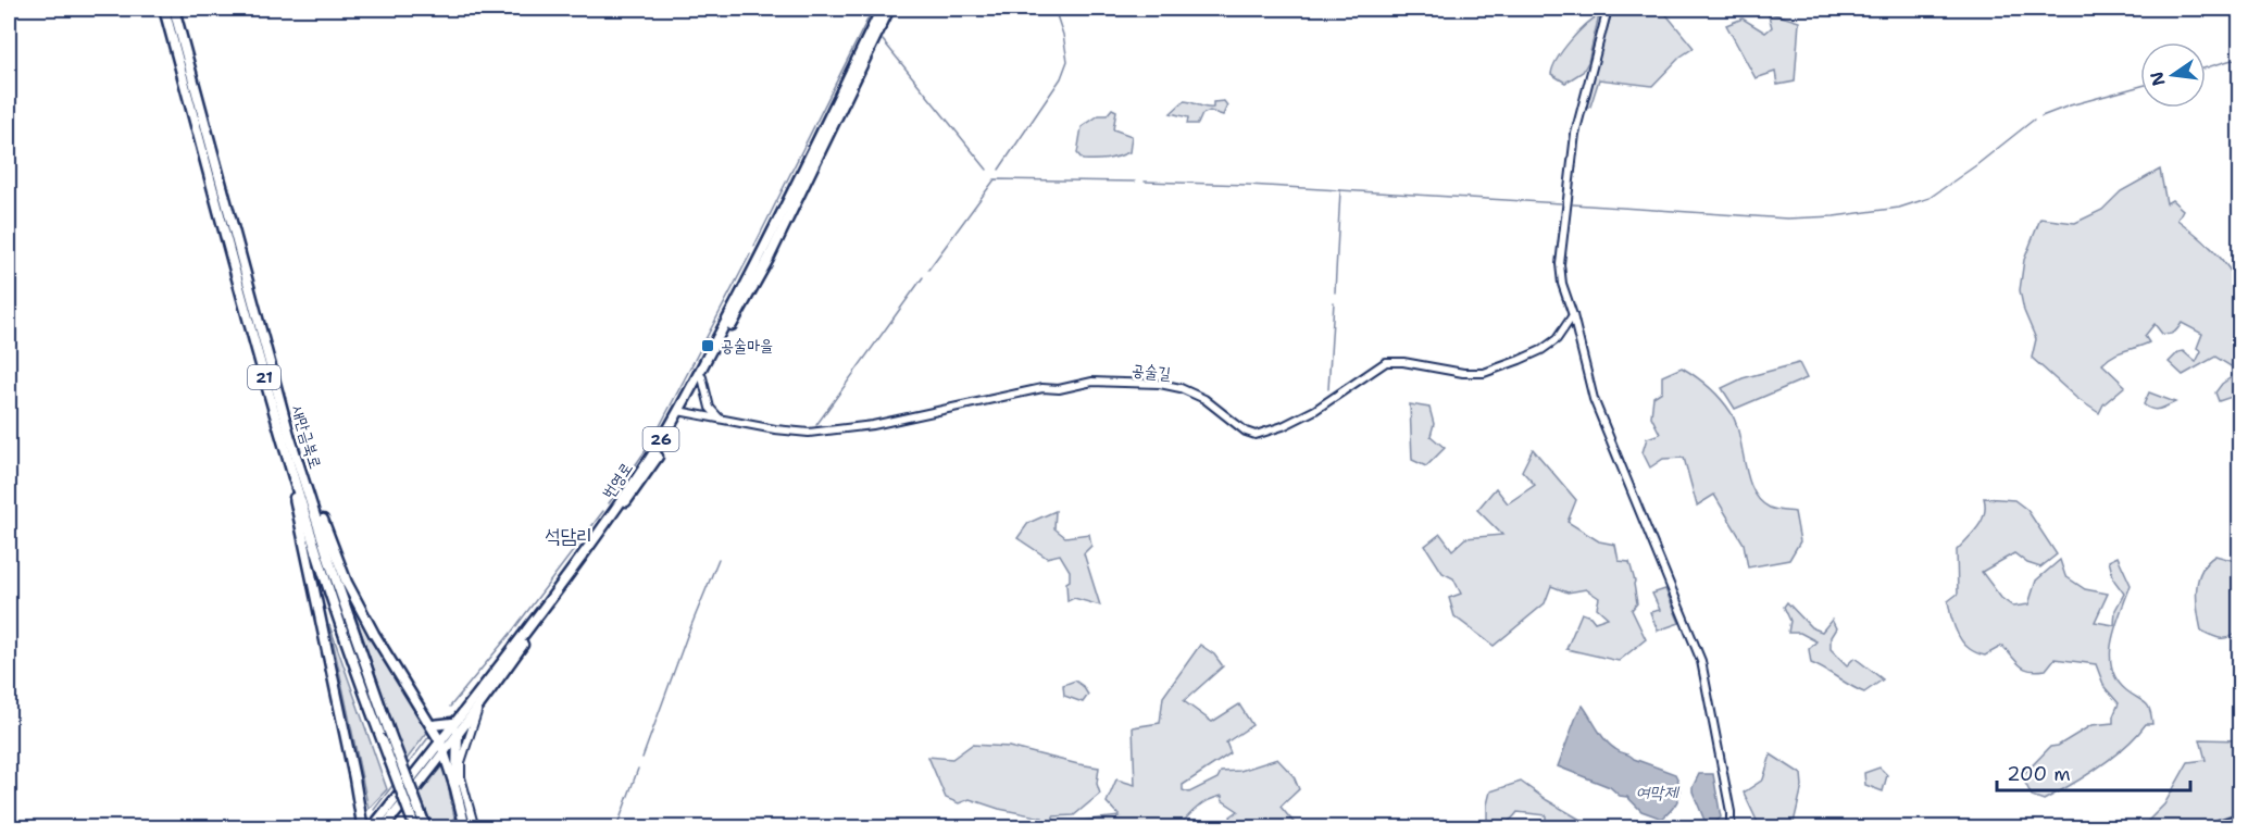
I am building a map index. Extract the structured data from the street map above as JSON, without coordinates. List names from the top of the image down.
{
  "streets": {
    "main road": [
      "21",
      "새만금북로",
      "26",
      "번영로"
    ],
    "street": ["공술길"]
  },
  "crossings": [
    ["공술길", "번영로"],
    ["21", "새만금북로"],
    ["21", "번영로"]
  ],
  "districts": ["석담리"],
  "water": ["여막제"],
  "places": {
    "transit": ["공술마을"]
  },
  "scale_bar": "200 m",
  "north": "left"
}
